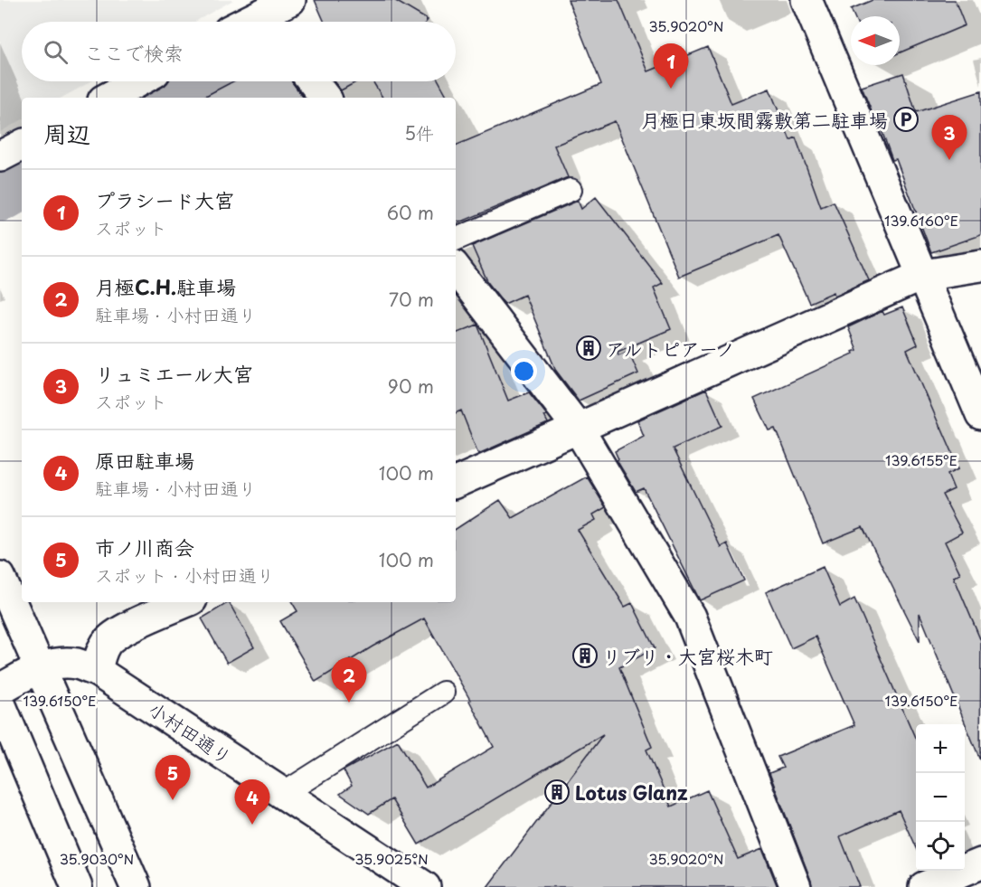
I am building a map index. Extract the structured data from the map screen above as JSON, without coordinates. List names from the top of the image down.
{
  "streets": {
    "street": ["小村田通り"]
  },
  "places": {
    "parking": ["月極日東坂間霧敷第二駐車場"],
    "building": ["アルトピアーノ", "リブリ・大宮桜木町", "Lotus Glanz"]
  },
  "north": "left",
  "page": {
    "search": "ここで検索",
    "pins": [
      "1",
      "3",
      "2",
      "5",
      "4"
    ],
    "heading": ["周辺", "5件"],
    "list": [
      {
        "mark": "1",
        "name": "プラシード大宮",
        "note": "スポット",
        "value": "60 m"
      },
      {
        "mark": "2",
        "name": "月極C.H.駐車場",
        "note": "駐車場 · 小村田通り",
        "value": "70 m"
      },
      {
        "mark": "3",
        "name": "リュミエール大宮",
        "note": "スポット",
        "value": "90 m"
      },
      {
        "mark": "4",
        "name": "原田駐車場",
        "note": "駐車場 · 小村田通り",
        "value": "100 m"
      },
      {
        "mark": "5",
        "name": "市ノ川商会",
        "note": "スポット · 小村田通り",
        "value": "100 m"
      }
    ],
    "map_buttons": ["+", "−"]
  },
  "coordinates": [
    "35.9020°N",
    "139.6160°E",
    "139.6155°E",
    "139.6150°E",
    "35.9030°N",
    "35.9025°N"
  ]
}
